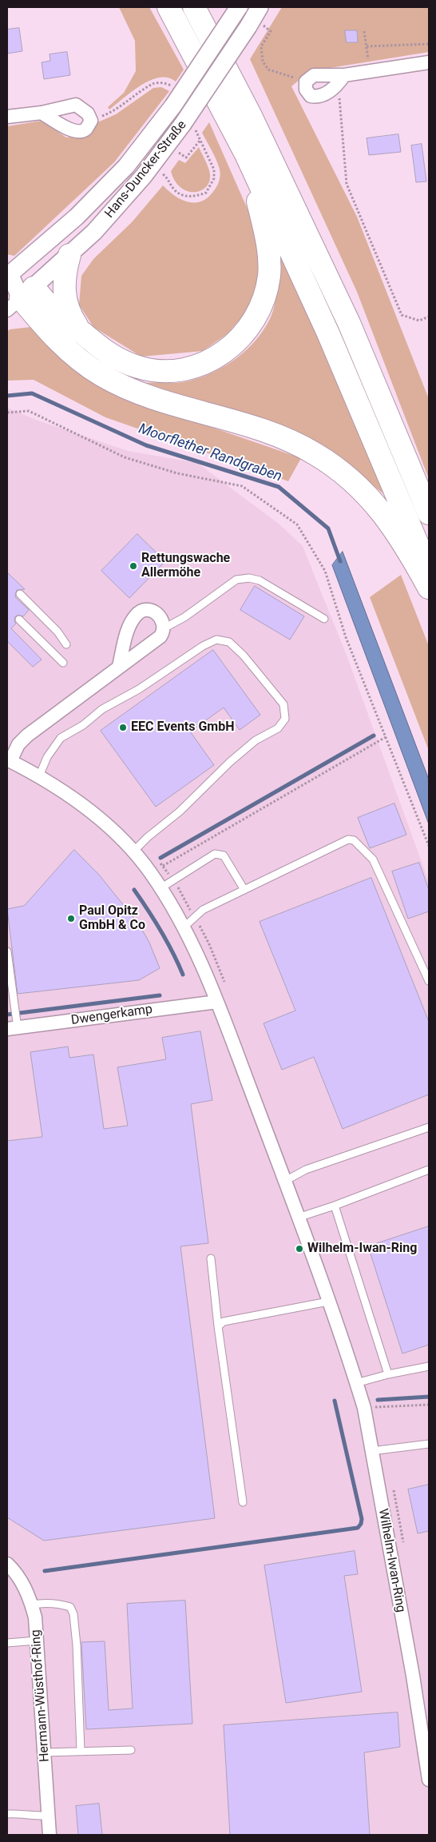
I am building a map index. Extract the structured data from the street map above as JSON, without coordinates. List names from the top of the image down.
{
  "streets": {
    "street": [
      "Hans-Duncker-Straße",
      "Dwengerkamp",
      "Wilhelm-Iwan-Ring",
      "Hermann-Wüsthof-Ring"
    ]
  },
  "crossings": [
    ["Dwengerkamp", "Wilhelm-Iwan-Ring"]
  ],
  "water": ["Moorflether Randgraben"],
  "places": [
    "Rettungswache Allermöhe",
    "EEC Events GmbH",
    "Paul Opitz GmbH & Co",
    "Wilhelm-Iwan-Ring"
  ]
}
